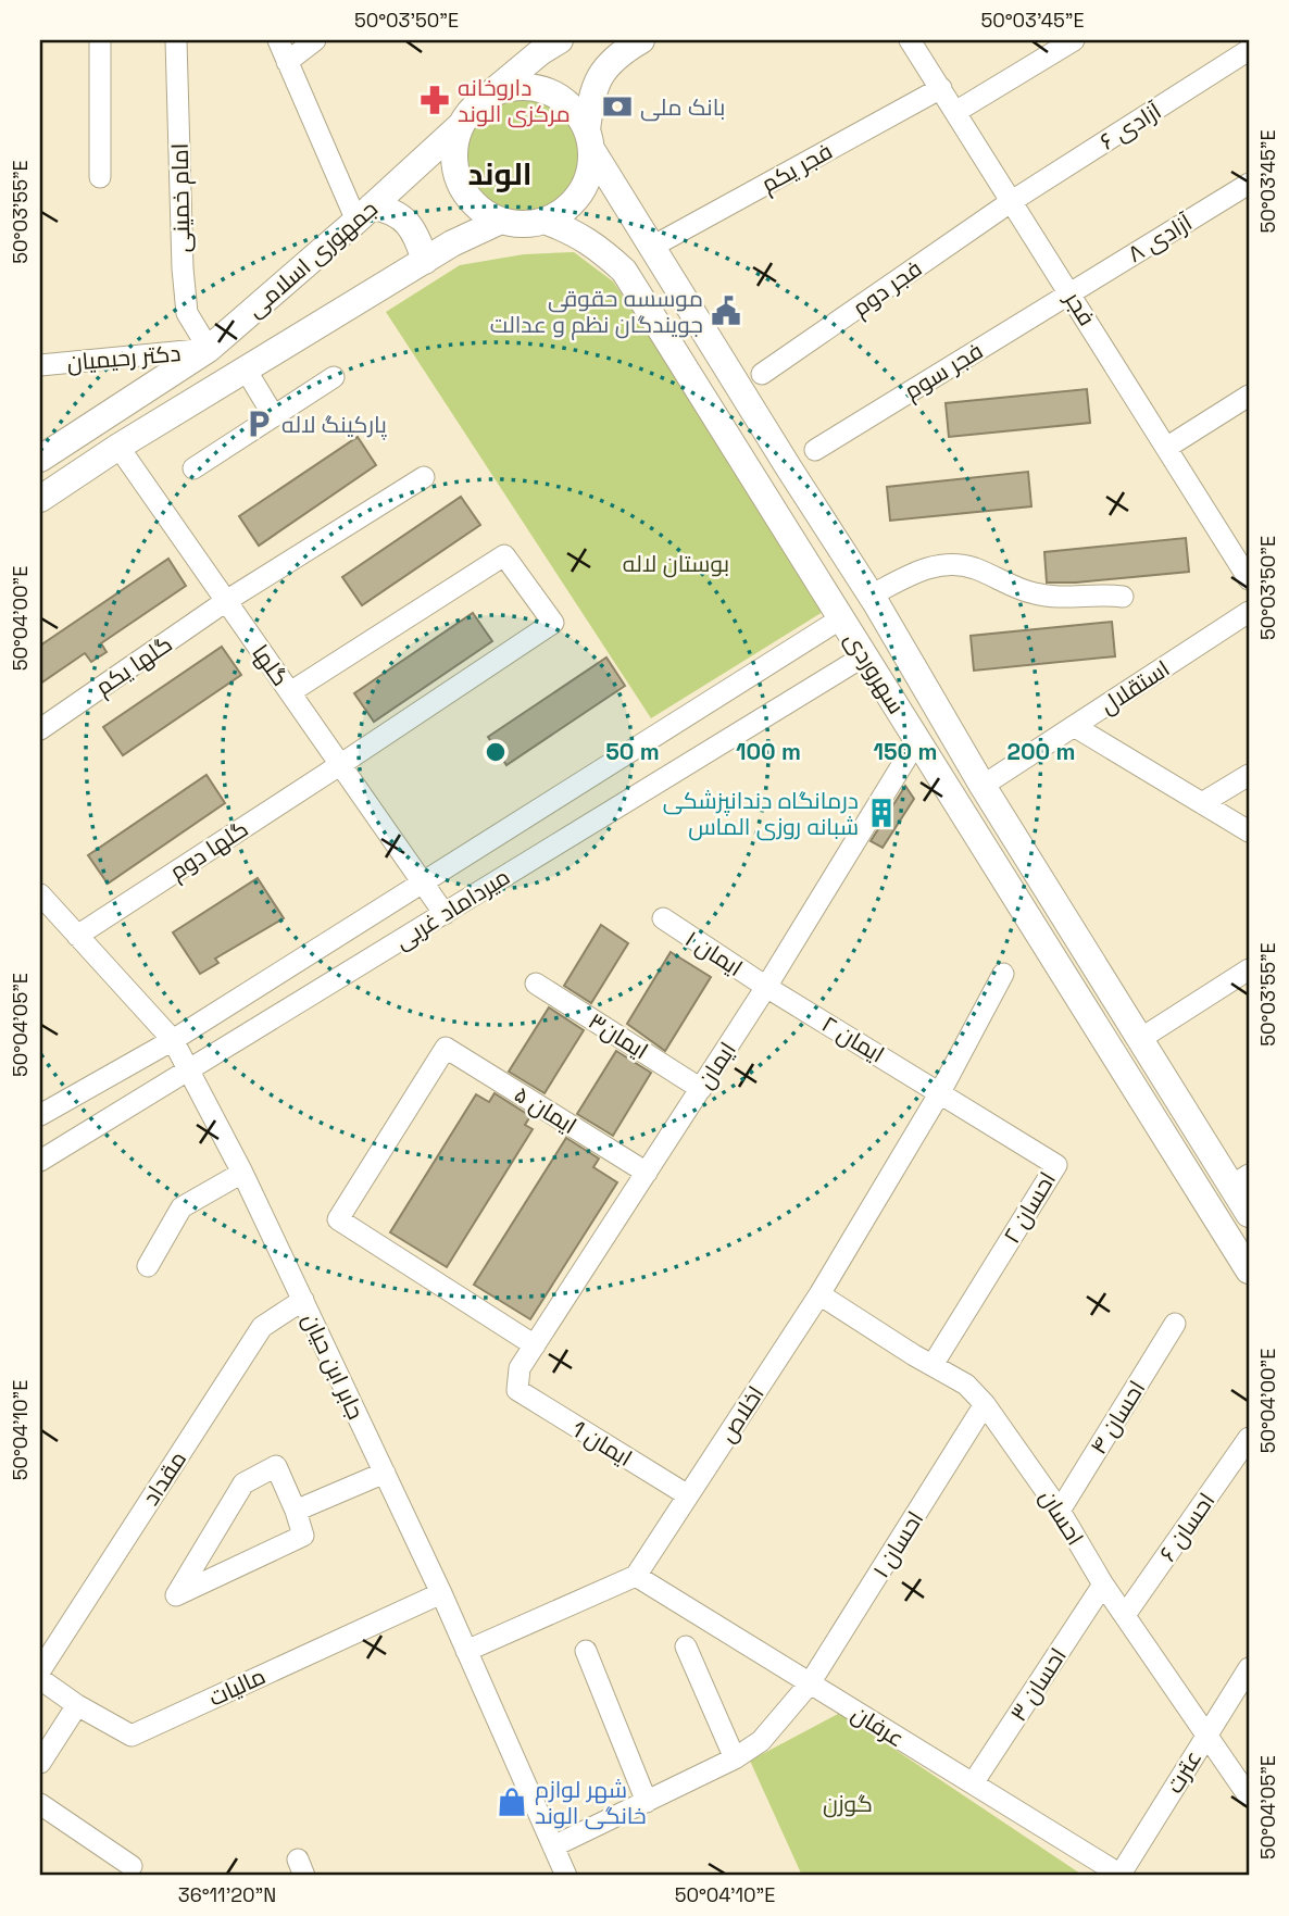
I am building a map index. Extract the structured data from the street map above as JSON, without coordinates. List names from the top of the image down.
{
  "streets": {
    "main road": ["جمهوری اسلامی", "سهروردی"],
    "street": [
      "آزادی ۶",
      "فجر یکم",
      "امام خمینی",
      "آزادی ۸",
      "فجر دوم",
      "فجر",
      "دکتر رحیمیان",
      "فجر سوم",
      "گلها یکم",
      "گلها",
      "استقلال",
      "گلها دوم",
      "میرداماد غربی",
      "ایمان ۱",
      "ایمان۳",
      "ایمان ۲",
      "ایمان",
      "ایمان ۵",
      "احسان ۲",
      "جابر ابن حیان",
      "اخلاص",
      "احسان ۴",
      "ایمان 1",
      "مقداد",
      "احسان",
      "احسان ۶",
      "احسان ۱",
      "احسان ۳",
      "مالیات",
      "عرفان",
      "عترت"
    ]
  },
  "crossings": [
    ["آزادی ۶", "فجر دوم"],
    ["آزادی ۶", "فجر"],
    ["فجر یکم", "فجر"],
    ["فجر یکم", "سهروردی"],
    ["امام خمینی", "جمهوری اسلامی"],
    ["امام خمینی", "دکتر رحیمیان"],
    ["آزادی ۸", "فجر"],
    ["آزادی ۸", "فجر سوم"],
    ["جمهوری اسلامی", "دکتر رحیمیان"],
    ["جمهوری اسلامی", "گلها"],
    ["جمهوری اسلامی", "سهروردی"],
    ["فجر دوم", "فجر"],
    ["فجر", "فجر سوم"],
    ["گلها یکم", "گلها"],
    ["گلها", "گلها دوم"],
    ["گلها", "میرداماد غربی"],
    ["سهروردی", "استقلال"],
    ["سهروردی", "میرداماد غربی"],
    ["سهروردی", "ایمان"],
    ["گلها دوم", "جابر ابن حیان"],
    ["میرداماد غربی", "جابر ابن حیان"],
    ["ایمان ۱", "ایمان ۲"],
    ["ایمان ۱", "ایمان"],
    ["ایمان۳", "ایمان"],
    ["ایمان ۲", "ایمان"],
    ["ایمان ۲", "احسان ۲"],
    ["ایمان ۲", "اخلاص"],
    ["ایمان", "ایمان ۵"],
    ["ایمان", "ایمان 1"],
    ["احسان ۲", "اخلاص"],
    ["احسان ۲", "احسان"],
    ["جابر ابن حیان", "مقداد"],
    ["جابر ابن حیان", "احسان ۱"],
    ["جابر ابن حیان", "مالیات"],
    ["اخلاص", "ایمان 1"],
    ["اخلاص", "احسان"],
    ["اخلاص", "عرفان"],
    ["احسان ۴", "احسان"],
    ["احسان", "احسان ۶"],
    ["احسان", "احسان ۱"],
    ["احسان", "احسان ۳"],
    ["احسان", "عترت"],
    ["احسان ۱", "عرفان"],
    ["احسان ۳", "عرفان"],
    ["عرفان", "عترت"]
  ],
  "districts": ["الوند"],
  "parks": ["بوستان لاله", "گوزن"],
  "places": {
    "pharmacy": ["داروخانه مرکزی الوند"],
    "bank": ["بانک ملی"],
    "public building": ["موسسه حقوقی جویندگان نظم و عدالت"],
    "parking": ["پارکینگ لاله"],
    "building": ["درمانگاه دندان‍‍پزشکی شبانه روزی الماس"],
    "shop": ["شهر لوازم خانگی الوند"]
  },
  "coordinates": [
    "50°03'50\"E",
    "50°03'45\"E",
    "50°03'55\"E",
    "50°04'00\"E",
    "50°04'05\"E",
    "50°04'10\"E",
    "36°11'20\"N"
  ],
  "rings": [
    "50 m",
    "100 m",
    "150 m",
    "200 m"
  ]
}
